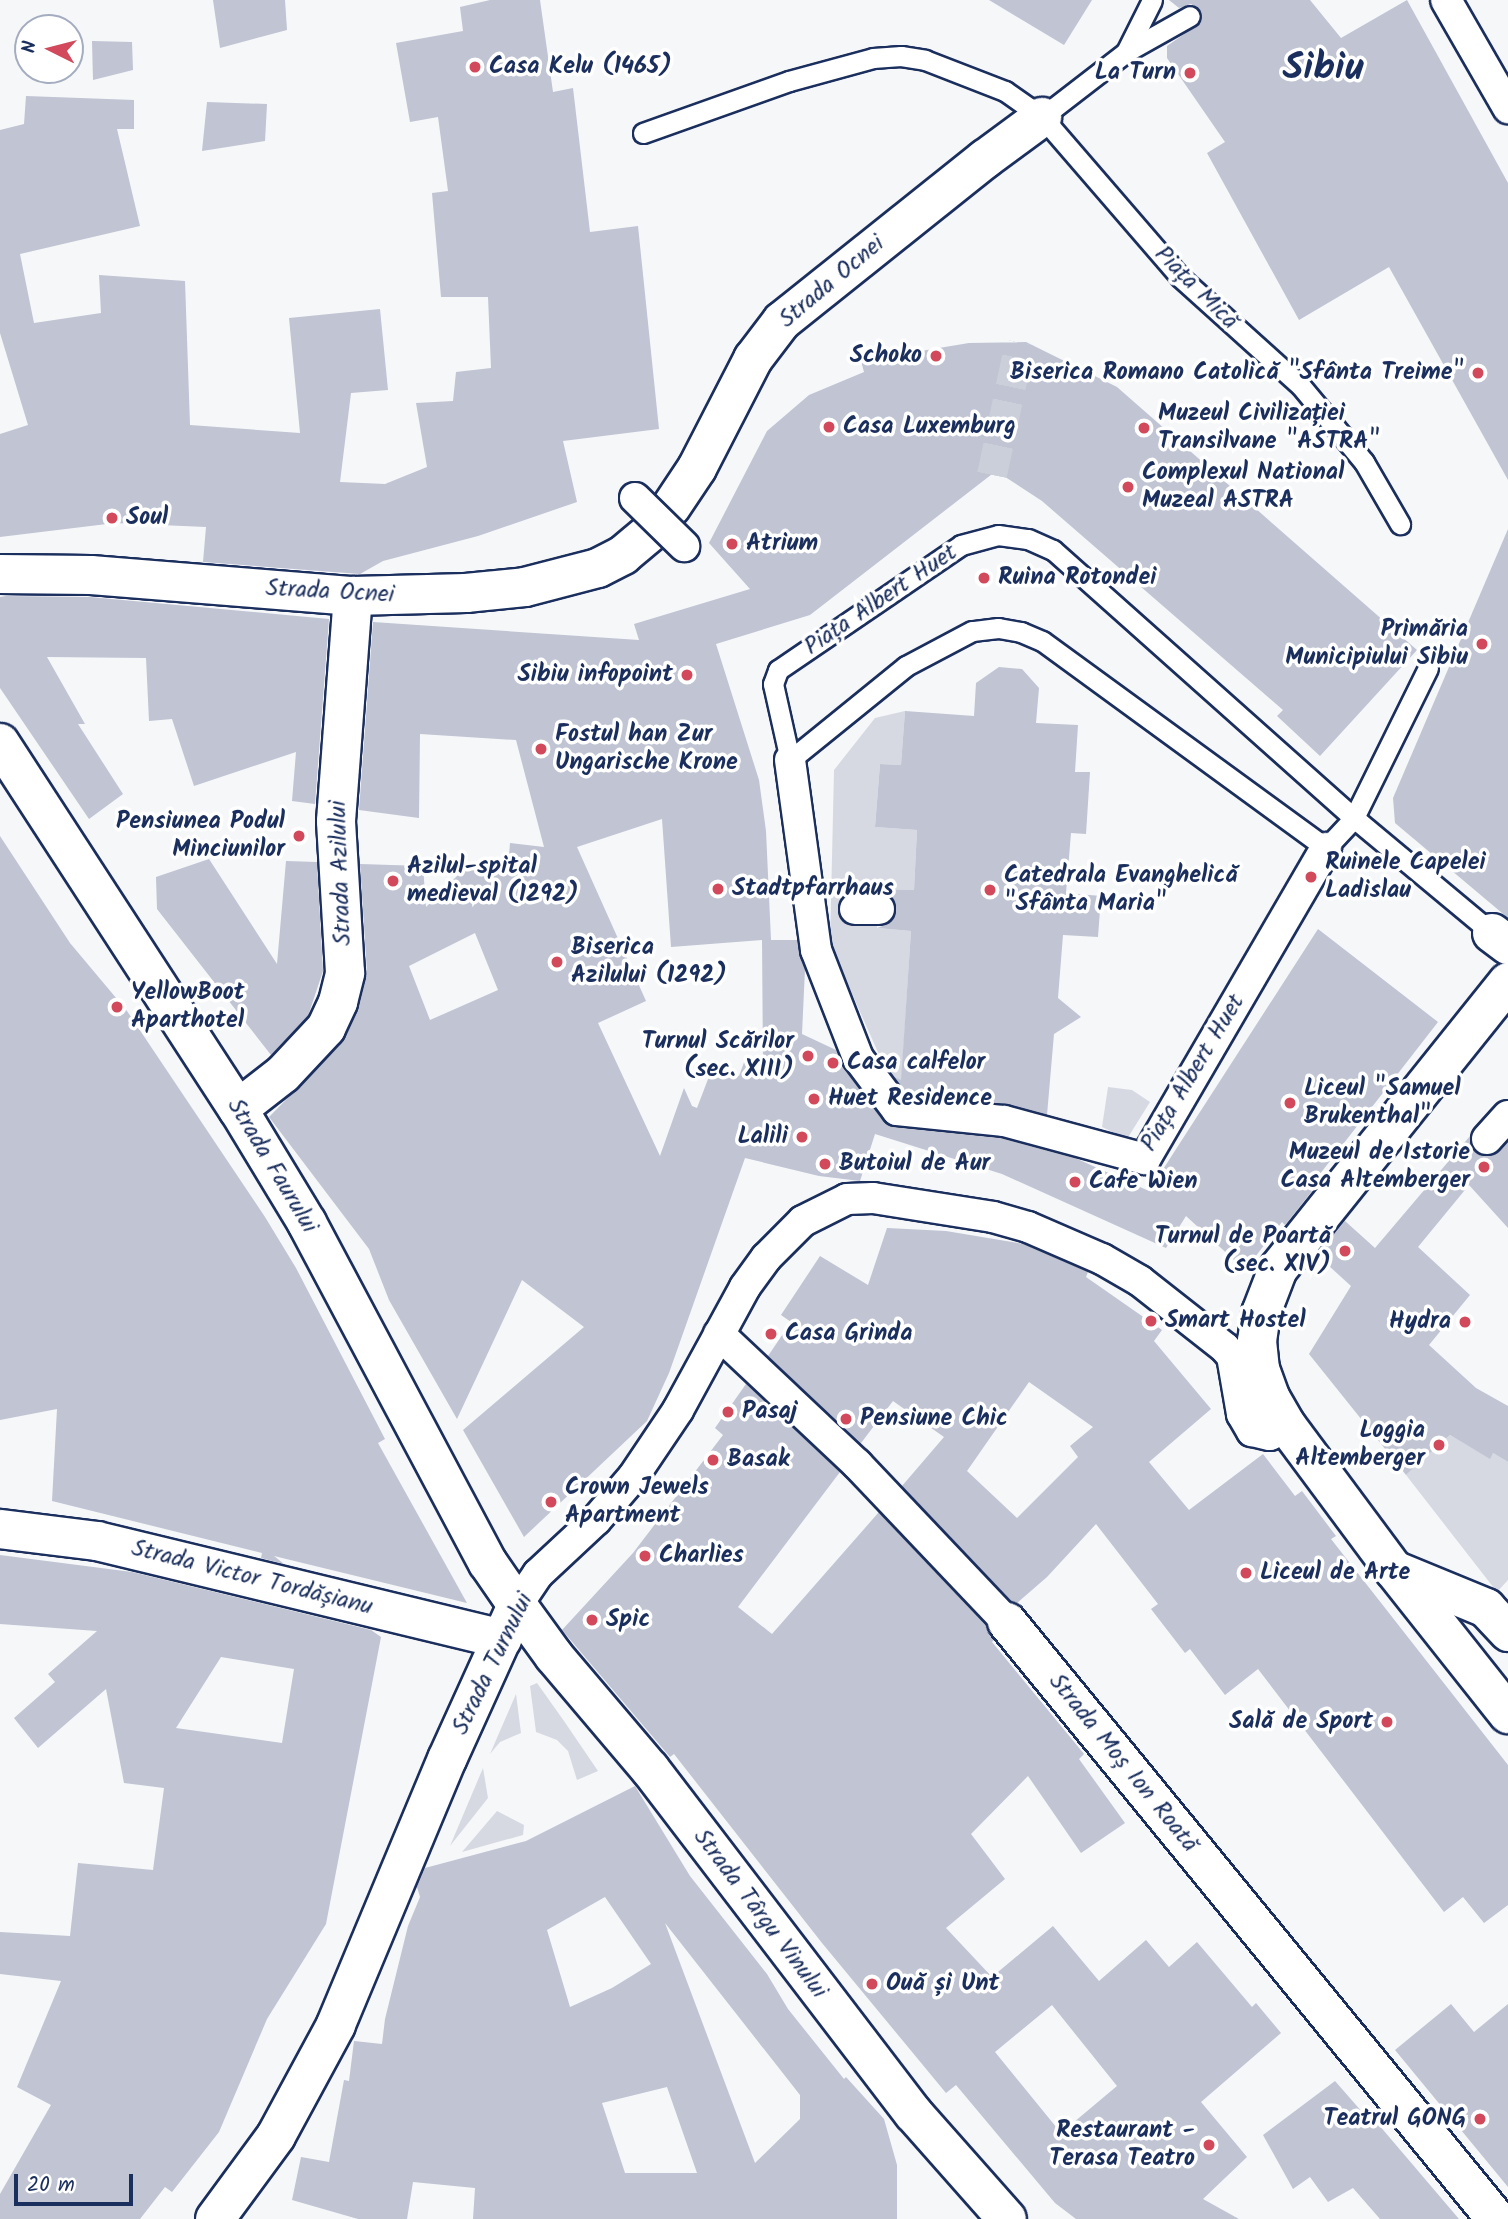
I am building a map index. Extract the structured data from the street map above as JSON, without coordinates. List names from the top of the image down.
{
  "streets": {
    "street": [
      "Strada Ocnei",
      "Piața Albert Huet",
      "Strada Azilului",
      "Strada Faurului",
      "Strada Victor Tordășianu",
      "Strada Turnului",
      "Strada Moș Ion Roată",
      "Strada Târgu Vinului"
    ],
    "lane": ["Piața Mică"]
  },
  "crossings": [
    ["Strada Ocnei", "Piața Mică"],
    ["Strada Ocnei", "Strada Azilului"],
    ["Strada Azilului", "Strada Faurului"],
    ["Strada Faurului", "Strada Turnului"],
    ["Strada Faurului", "Strada Târgu Vinului"],
    ["Strada Victor Tordășianu", "Strada Turnului"],
    ["Strada Turnului", "Strada Moș Ion Roată"],
    ["Strada Turnului", "Strada Târgu Vinului"]
  ],
  "districts": ["Sibiu"],
  "places": [
    "Casa Kelu (1465)",
    "La Turn",
    "Schoko",
    "Biserica Romano Catolică \"Sfânta Treime\"",
    "Casa Luxemburg",
    "Muzeul Civilizației Transilvane \"ASTRA\"",
    "Complexul National Muzeal ASTRA",
    "Soul",
    "Atrium",
    "Ruina Rotondei",
    "Primăria Municipiului Sibiu",
    "Sibiu infopoint",
    "Fostul han Zur Ungarische Krone",
    "Pensiunea Podul Minciunilor",
    "Ruinele Capelei Ladislau",
    "Azilul-spital medieval (1292)",
    "Stadtpfarrhaus",
    "Catedrala Evanghelică \"Sfânta Maria\"",
    "Biserica Azilului (1292)",
    "YellowBoot Aparthotel",
    "Turnul Scărilor (sec. XIII)",
    "Casa calfelor",
    "Huet Residence",
    "Liceul \"Samuel Brukenthal\"",
    "Lalili",
    "Butoiul de Aur",
    "Muzeul de Istorie Casa Altemberger",
    "Cafe Wien",
    "Turnul de Poartă (sec. XIV)",
    "Smart Hostel",
    "Hydra",
    "Casa Grinda",
    "Pasaj",
    "Pensiune Chic",
    "Loggia Altemberger",
    "Basak",
    "Crown Jewels Apartment",
    "Charlies",
    "Liceul de Arte",
    "Spic",
    "Sală de Sport",
    "Ouă și Unt",
    "Teatrul GONG",
    "Restaurant - Terasa Teatro"
  ],
  "scale_bar": "20 m",
  "north": "left"
}
